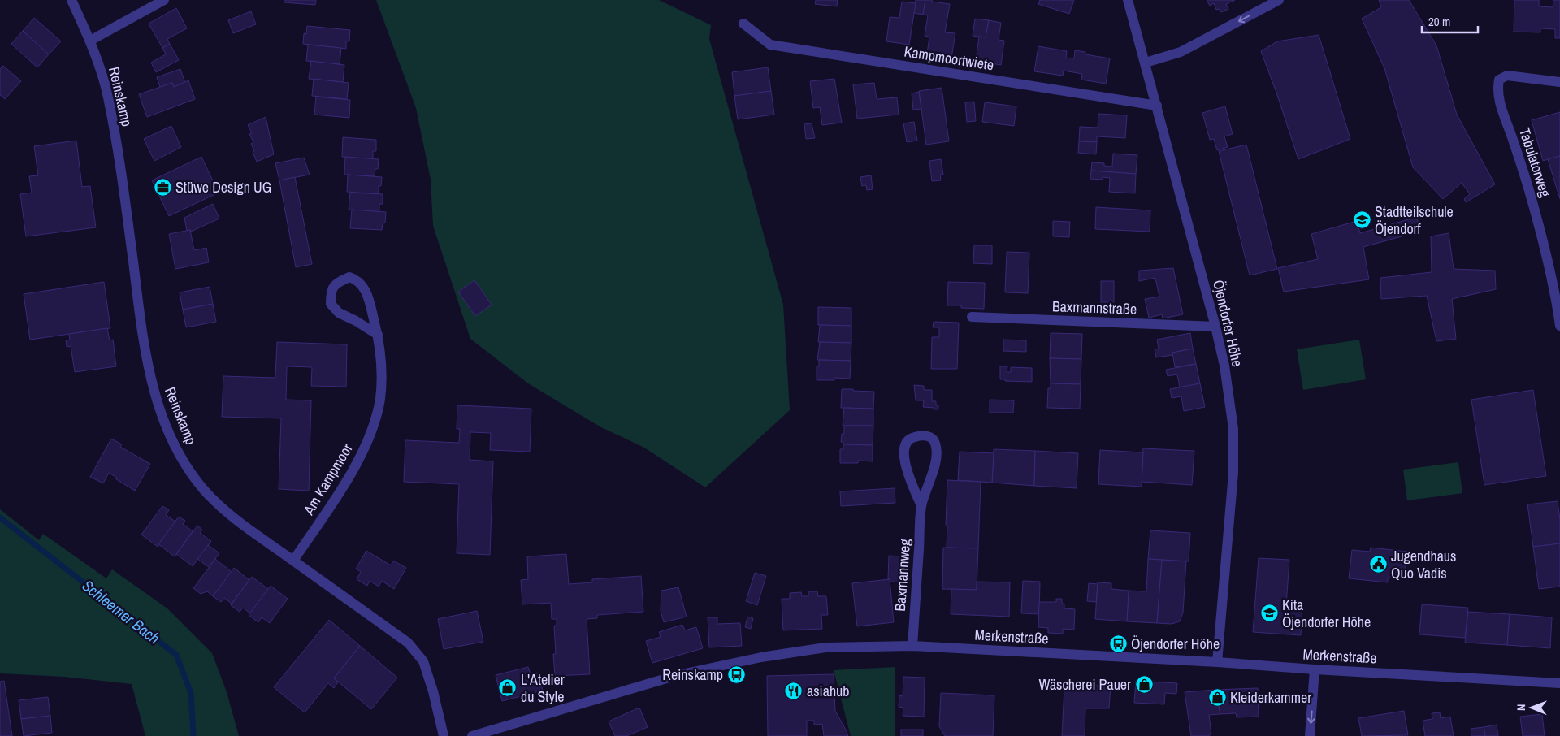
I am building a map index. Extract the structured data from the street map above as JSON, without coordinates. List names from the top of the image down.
{
  "streets": {
    "street": [
      "Kampmoortwiete",
      "Reinskamp",
      "Tabulatorweg",
      "Baxmannstraße",
      "Öjendorfer Höhe",
      "Am Kampmoor",
      "Baxmannweg",
      "Merkenstraße"
    ]
  },
  "crossings": [
    ["Kampmoortwiete", "Öjendorfer Höhe"],
    ["Reinskamp", "Am Kampmoor"],
    ["Baxmannstraße", "Öjendorfer Höhe"],
    ["Öjendorfer Höhe", "Merkenstraße"],
    ["Baxmannweg", "Merkenstraße"]
  ],
  "water": ["Schleemer Bach"],
  "places": {
    "office": ["Stüwe Design UG"],
    "school or university": ["Stadtteilschule Öjendorf", "Kita Öjendorfer Höhe"],
    "public building": ["Jugendhaus Quo Vadis"],
    "bus stop": ["Öjendorfer Höhe", "Reinskamp"],
    "shop": ["Wäscherei Pauer", "L'Atelier du Style", "Kleiderkammer"],
    "restaurant": ["asiahub"]
  },
  "scale_bar": "20 m",
  "north": "left"
}
